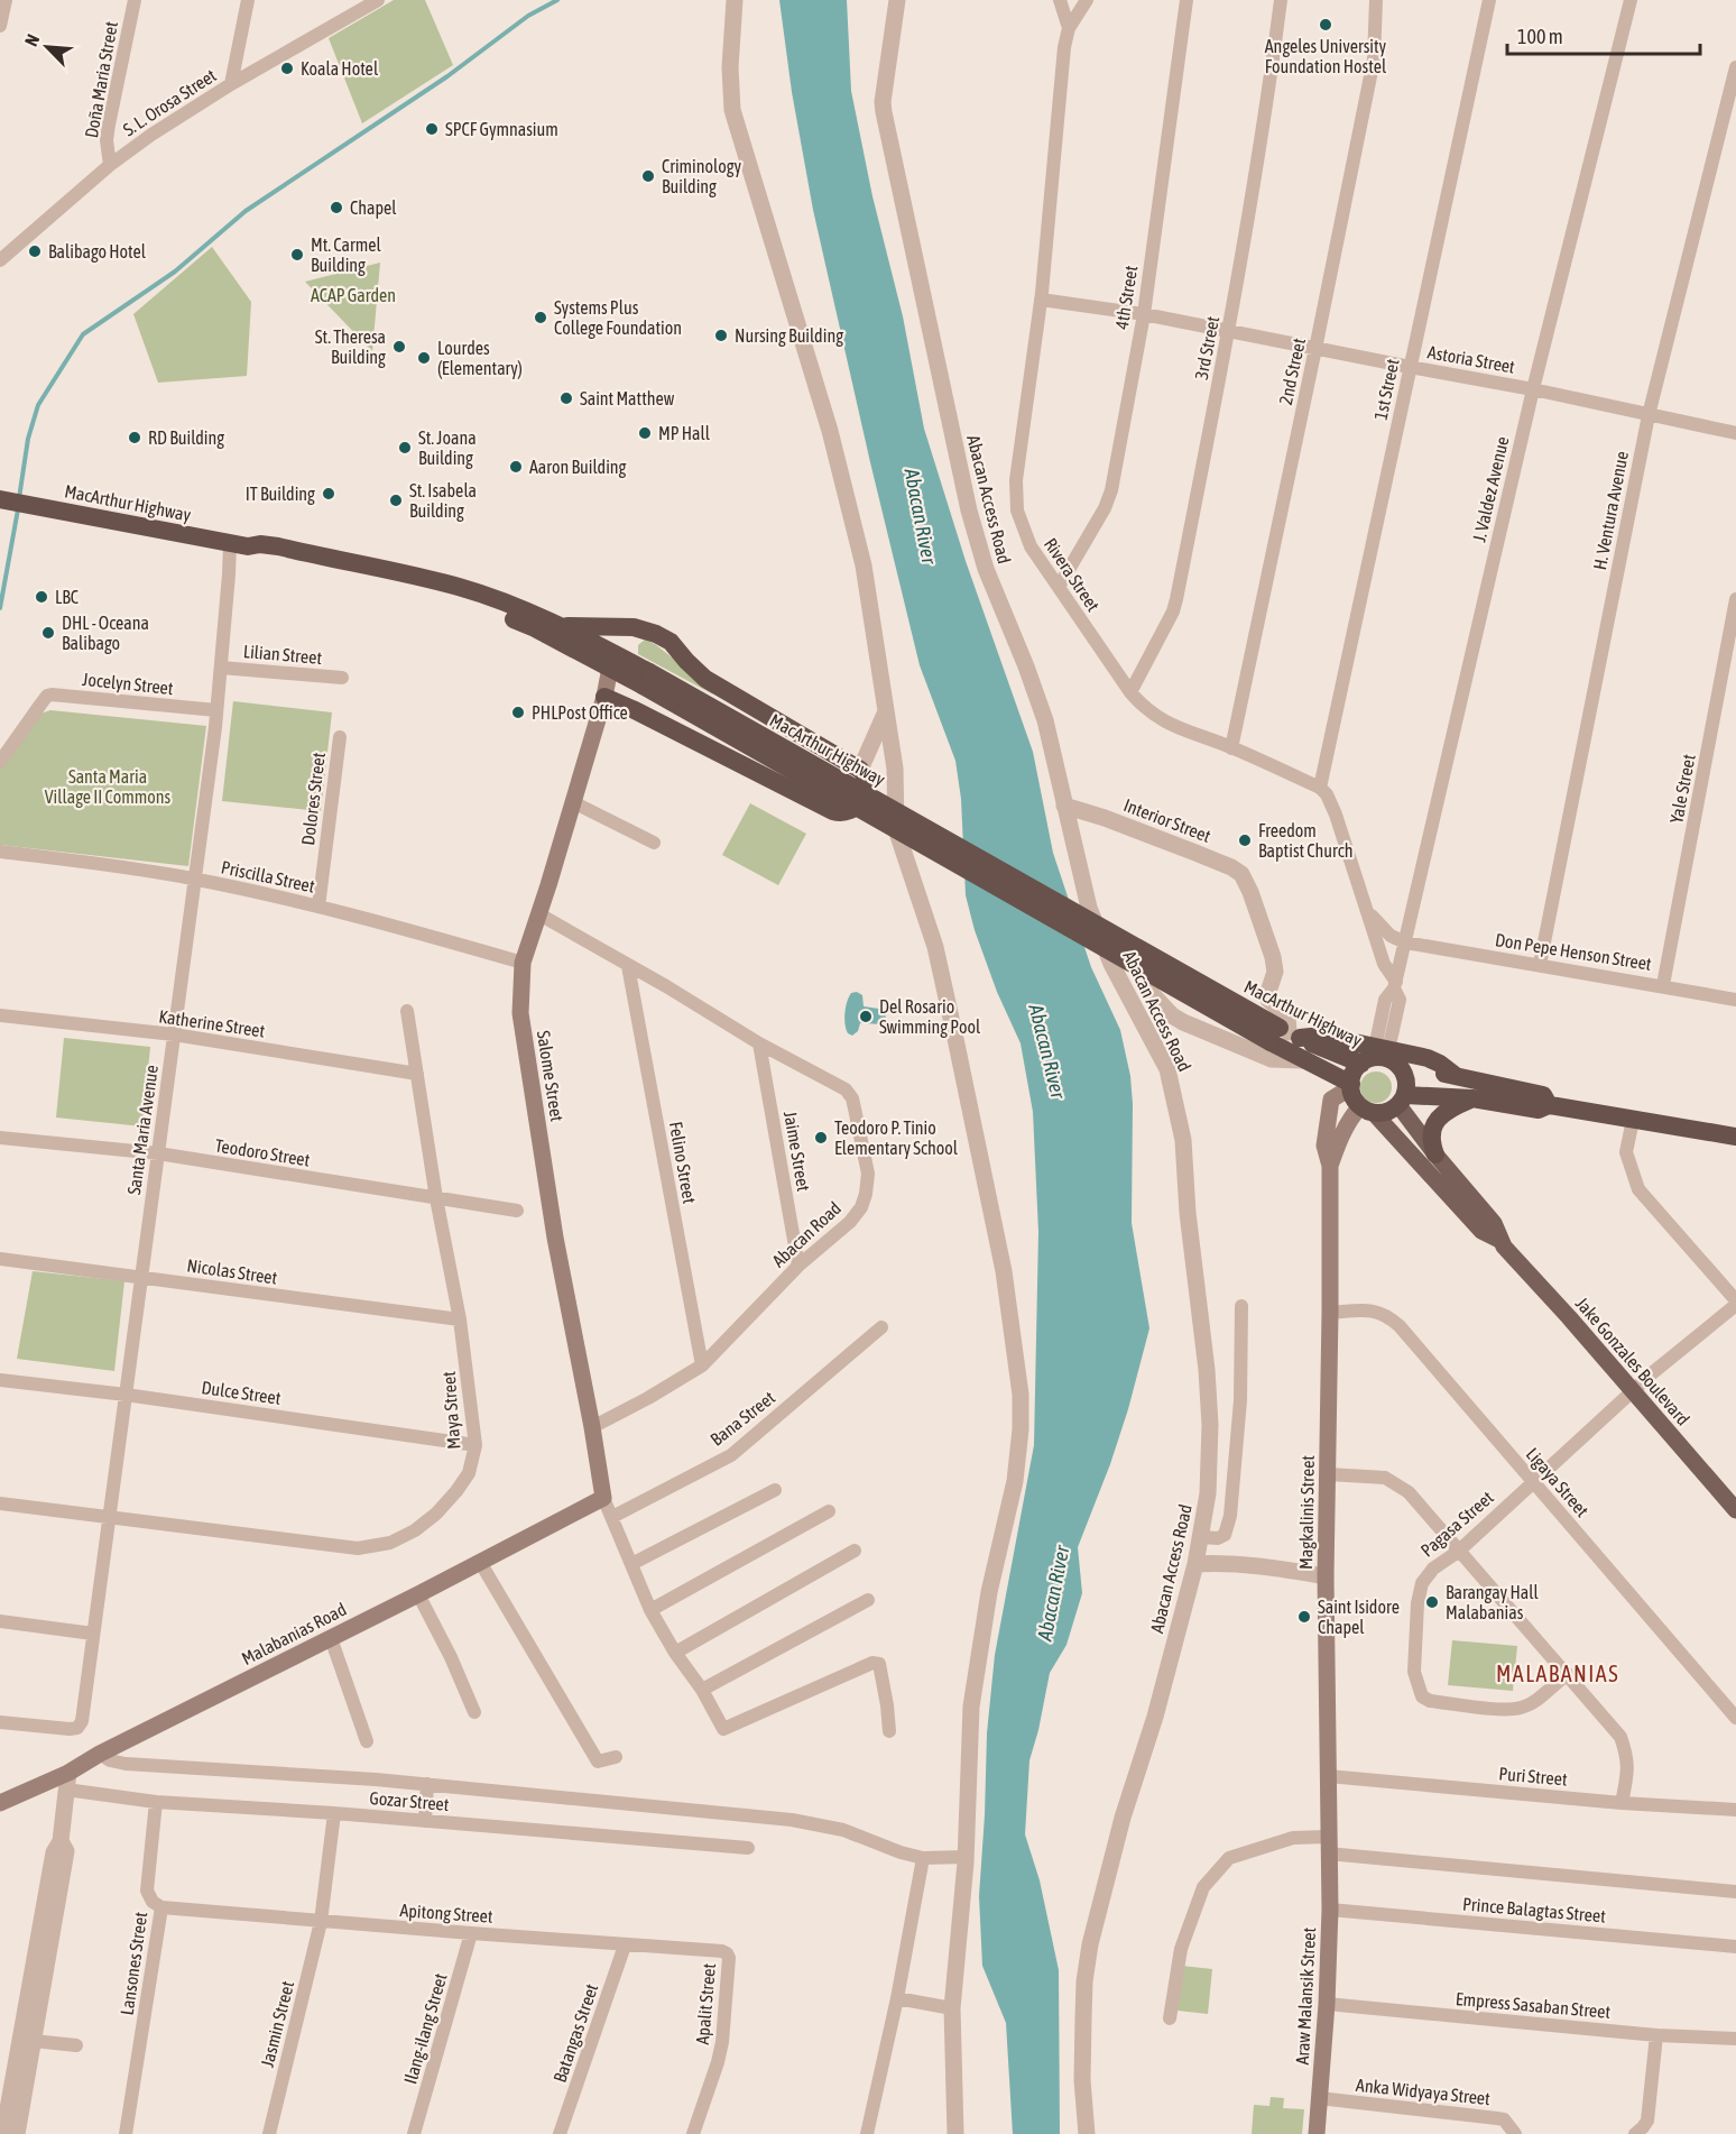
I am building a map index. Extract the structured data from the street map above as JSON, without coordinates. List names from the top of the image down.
{
  "streets": {
    "highway": ["MacArthur Highway"],
    "main road": [
      "Salome Street",
      "Jake Gonzales Boulevard",
      "Magkalinis Street",
      "Malabanias Road",
      "Araw Malansik Street"
    ],
    "street": [
      "Doña Maria Street",
      "S. L. Orosa Street",
      "4th Street",
      "3rd Street",
      "Astoria Street",
      "2nd Street",
      "1st Street",
      "J. Valdez Avenue",
      "Abacan Access Road",
      "H. Ventura Avenue",
      "Rivera Street",
      "Lilian Street",
      "Jocelyn Street",
      "Yale Street",
      "Dolores Street",
      "Interior Street",
      "Priscilla Street",
      "Don Pepe Henson Street",
      "Katherine Street",
      "Santa Maria Avenue",
      "Jaime Street",
      "Teodoro Street",
      "Felino Street",
      "Abacan Road",
      "Nicolas Street",
      "Dulce Street",
      "Maya Street",
      "Bana Street",
      "Ligaya Street",
      "Pagasa Street",
      "Puri Street",
      "Gozar Street",
      "Prince Balagtas Street",
      "Apitong Street",
      "Lansones Street",
      "Apalit Street",
      "Empress Sasaban Street",
      "Jasmin Street",
      "Ilang-ilang Street",
      "Batangas Street",
      "Anka Widyaya Street"
    ]
  },
  "crossings": [
    ["Doña Maria Street", "S. L. Orosa Street"],
    ["4th Street", "Astoria Street"],
    ["4th Street", "Rivera Street"],
    ["3rd Street", "Astoria Street"],
    ["3rd Street", "Rivera Street"],
    ["Astoria Street", "2nd Street"],
    ["Astoria Street", "1st Street"],
    ["Astoria Street", "J. Valdez Avenue"],
    ["Astoria Street", "H. Ventura Avenue"],
    ["Astoria Street", "Rivera Street"],
    ["2nd Street", "Rivera Street"],
    ["1st Street", "Rivera Street"],
    ["J. Valdez Avenue", "Don Pepe Henson Street"],
    ["Abacan Access Road", "Interior Street"],
    ["MacArthur Highway", "Interior Street"],
    ["MacArthur Highway", "Salome Street"],
    ["MacArthur Highway", "Santa Maria Avenue"],
    ["MacArthur Highway", "Magkalinis Street"],
    ["H. Ventura Avenue", "Don Pepe Henson Street"],
    ["Lilian Street", "Santa Maria Avenue"],
    ["Jocelyn Street", "Santa Maria Avenue"],
    ["Yale Street", "Don Pepe Henson Street"],
    ["Dolores Street", "Priscilla Street"],
    ["Priscilla Street", "Salome Street"],
    ["Priscilla Street", "Santa Maria Avenue"],
    ["Katherine Street", "Santa Maria Avenue"],
    ["Katherine Street", "Maya Street"],
    ["Salome Street", "Abacan Road"],
    ["Salome Street", "Malabanias Road"],
    ["Santa Maria Avenue", "Teodoro Street"],
    ["Santa Maria Avenue", "Nicolas Street"],
    ["Santa Maria Avenue", "Dulce Street"],
    ["Santa Maria Avenue", "Maya Street"],
    ["Jaime Street", "Abacan Road"],
    ["Teodoro Street", "Maya Street"],
    ["Felino Street", "Abacan Road"],
    ["Nicolas Street", "Maya Street"],
    ["Jake Gonzales Boulevard", "Magkalinis Street"],
    ["Jake Gonzales Boulevard", "Pagasa Street"],
    ["Dulce Street", "Maya Street"],
    ["Ligaya Street", "Magkalinis Street"],
    ["Ligaya Street", "Pagasa Street"],
    ["Magkalinis Street", "Puri Street"],
    ["Magkalinis Street", "Araw Malansik Street"],
    ["Gozar Street", "Lansones Street"],
    ["Gozar Street", "Jasmin Street"],
    ["Prince Balagtas Street", "Araw Malansik Street"],
    ["Apitong Street", "Lansones Street"],
    ["Apitong Street", "Apalit Street"],
    ["Apitong Street", "Jasmin Street"],
    ["Apitong Street", "Ilang-ilang Street"],
    ["Apitong Street", "Batangas Street"],
    ["Araw Malansik Street", "Empress Sasaban Street"],
    ["Araw Malansik Street", "Anka Widyaya Street"]
  ],
  "districts": ["MALABANIAS"],
  "water": ["Abacan River"],
  "parks": ["ACAP Garden", "Santa Maria Village II Commons"],
  "places": [
    "Angeles University Foundation Hostel",
    "Koala Hotel",
    "SPCF Gymnasium",
    "Criminology Building",
    "Chapel",
    "Balibago Hotel",
    "Mt. Carmel Building",
    "Systems Plus College Foundation",
    "Nursing Building",
    "St. Theresa Building",
    "Lourdes (Elementary)",
    "Saint Matthew",
    "MP Hall",
    "RD Building",
    "St. Joana Building",
    "Aaron Building",
    "IT Building",
    "St. Isabela Building",
    "LBC",
    "DHL - Oceana Balibago",
    "PHLPost Office",
    "Freedom Baptist Church",
    "Del Rosario Swimming Pool",
    "Teodoro P. Tinio Elementary School",
    "Barangay Hall Malabanias",
    "Saint Isidore Chapel"
  ],
  "scale_bar": "100 m",
  "north": "top left"
}
